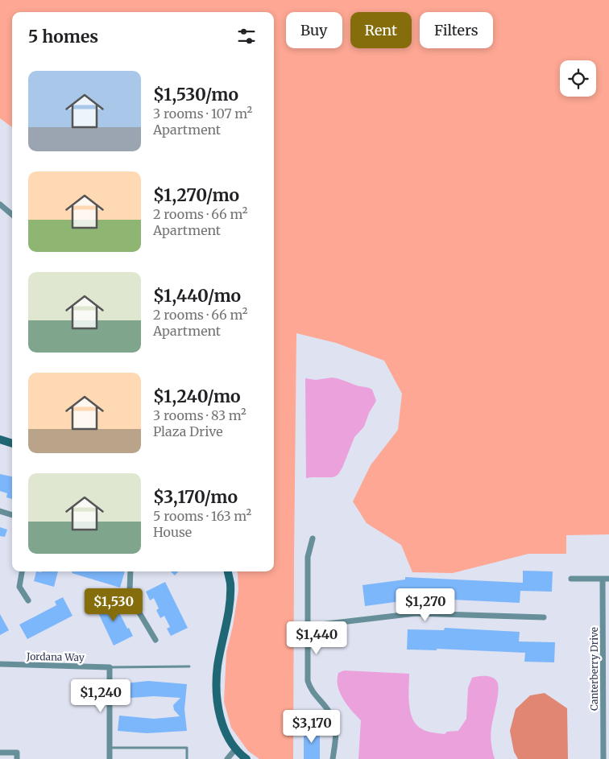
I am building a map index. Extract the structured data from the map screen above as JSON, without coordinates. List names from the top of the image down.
{
  "streets": {
    "street": ["Jordana Way", "Canterberry Drive"]
  },
  "page": {
    "chip": ["Buy", "Rent", "Filters"],
    "heading": "5 homes",
    "list": [
      {
        "name": "$1,530/mo",
        "note": "3 rooms · 107 m² · Apartment"
      },
      {
        "name": "$1,270/mo",
        "note": "2 rooms · 66 m² · Apartment"
      },
      {
        "name": "$1,440/mo",
        "note": "2 rooms · 66 m² · Apartment"
      },
      {
        "name": "$1,240/mo",
        "note": "3 rooms · 83 m² · Plaza Drive"
      },
      {
        "name": "$3,170/mo",
        "note": "5 rooms · 163 m² · House"
      }
    ],
    "price": [
      "$1,530",
      "$1,270",
      "$1,440",
      "$1,240",
      "$3,170"
    ]
  }
}
